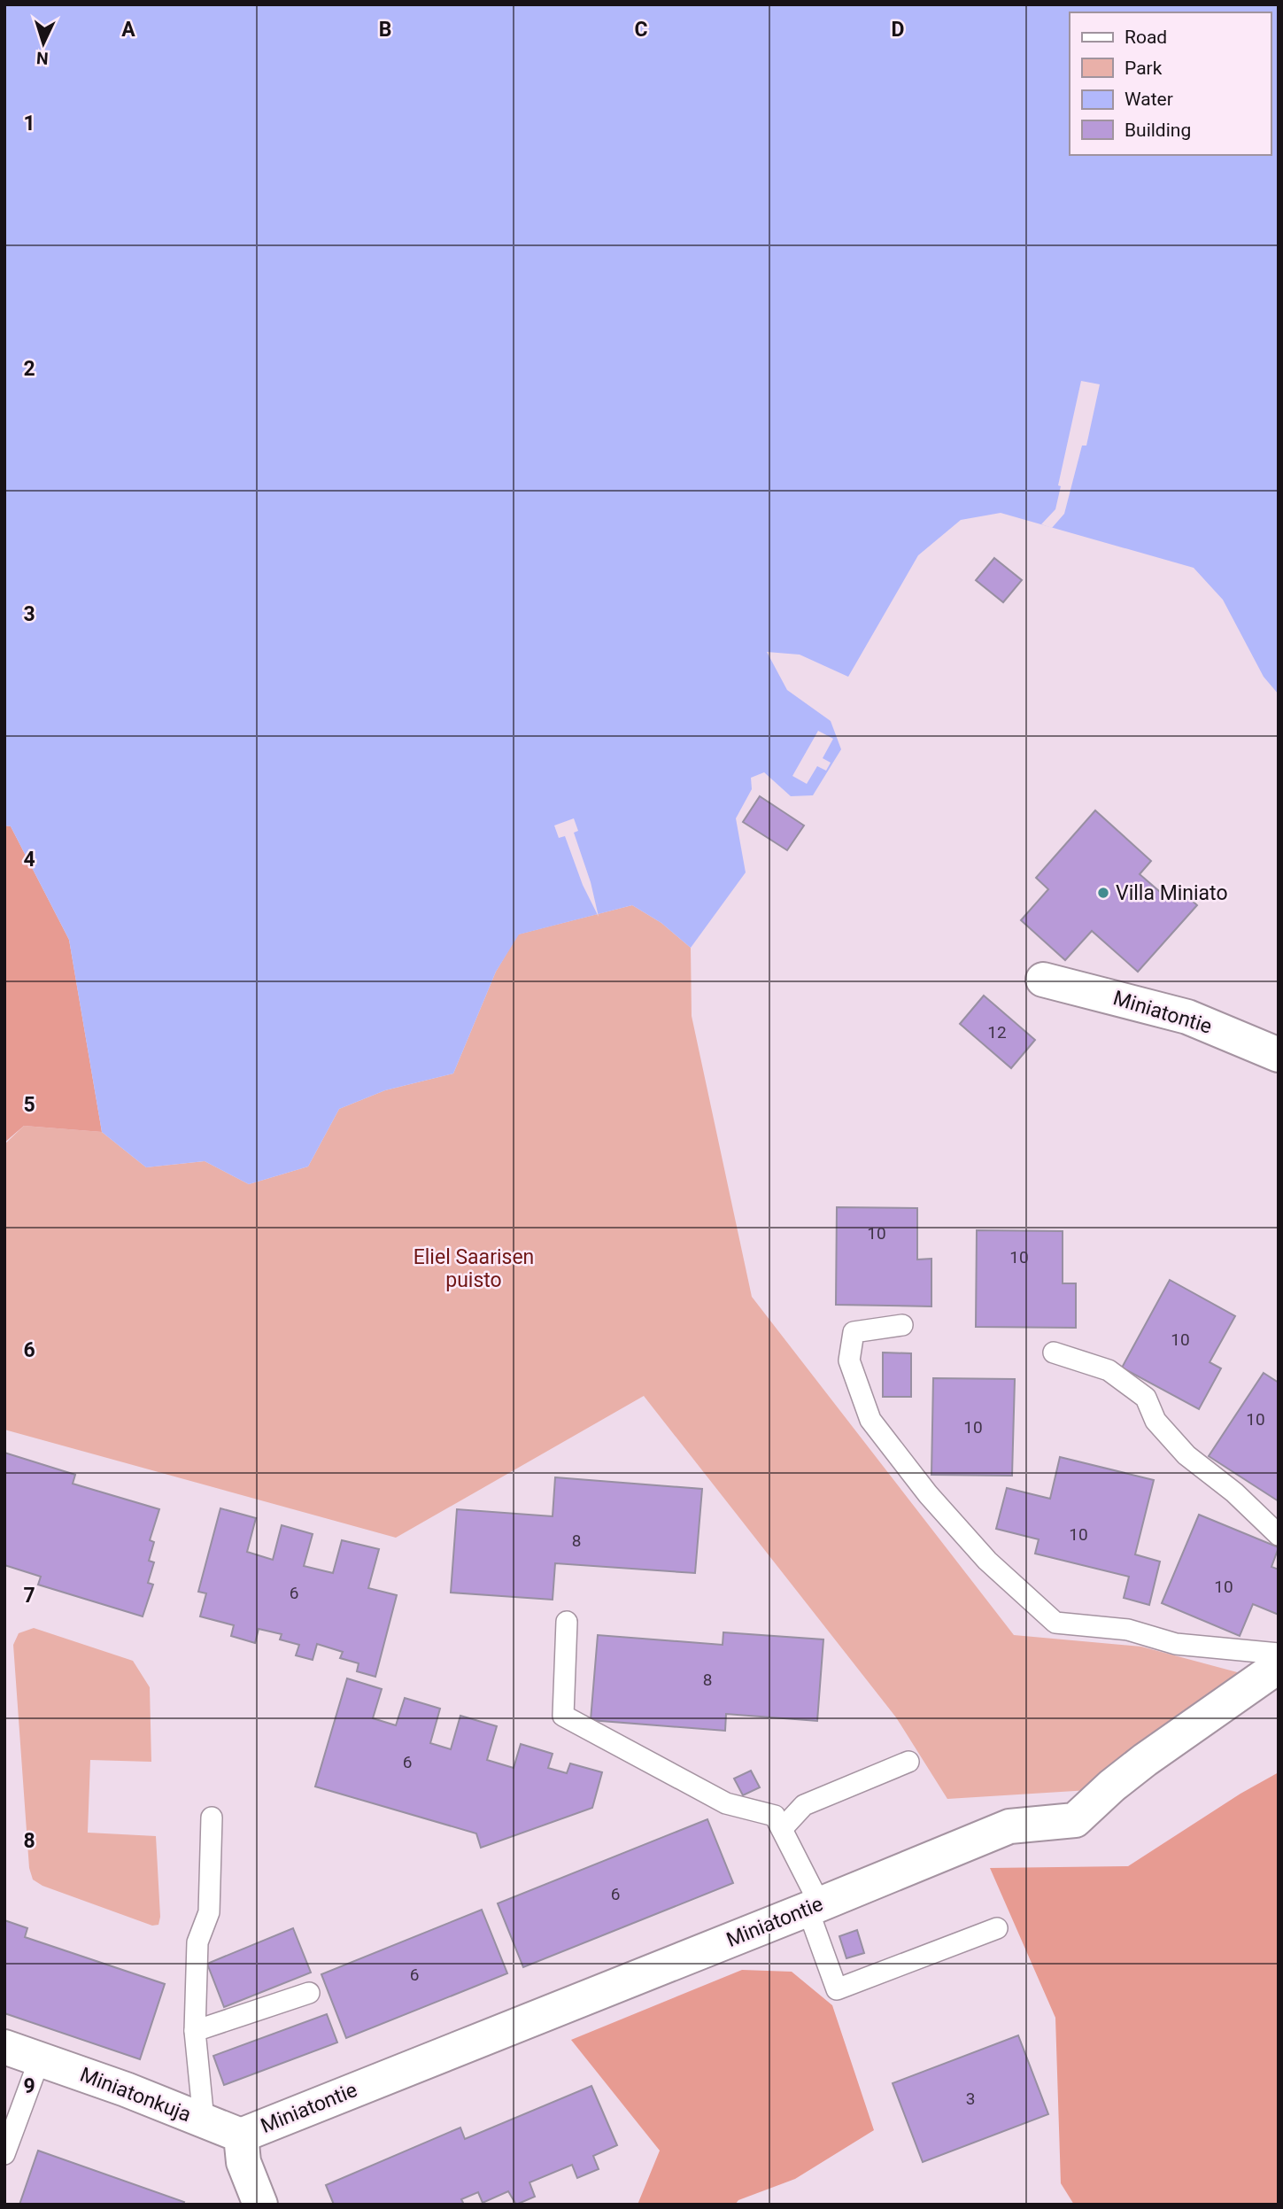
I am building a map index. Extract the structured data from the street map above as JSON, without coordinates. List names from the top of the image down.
{
  "streets": {
    "street": ["Miniatontie", "Miniatonkuja"]
  },
  "crossings": [
    ["Miniatontie", "Miniatonkuja"]
  ],
  "parks": ["Eliel Saarisen puisto"],
  "places": ["Villa Miniato"],
  "house_numbers": [
    "12",
    "10",
    "10",
    "10",
    "10",
    "10",
    "10",
    "8",
    "10",
    "6",
    "8",
    "6",
    "6",
    "6",
    "3"
  ],
  "legend": [
    "Road",
    "Park",
    "Water",
    "Building"
  ],
  "north": "bottom",
  "grid": {
    "columns": [
      "A",
      "B",
      "C",
      "D"
    ],
    "rows": [
      "1",
      "2",
      "3",
      "4",
      "5",
      "6",
      "7",
      "8",
      "9"
    ]
  }
}
